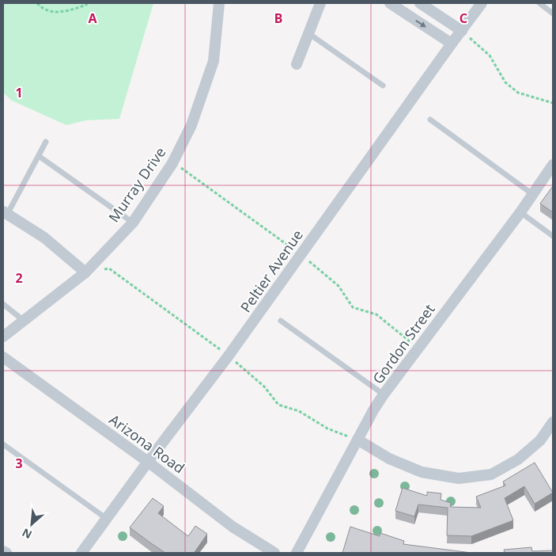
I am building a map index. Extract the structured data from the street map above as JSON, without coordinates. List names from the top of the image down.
{
  "streets": {
    "street": [
      "Murray Drive",
      "Peltier Avenue",
      "Gordon Street",
      "Arizona Road"
    ]
  },
  "crossings": [
    ["Peltier Avenue", "Arizona Road"]
  ],
  "north": "bottom left",
  "grid": {
    "columns": ["A", "B", "C"],
    "rows": ["1", "2", "3"]
  }
}
